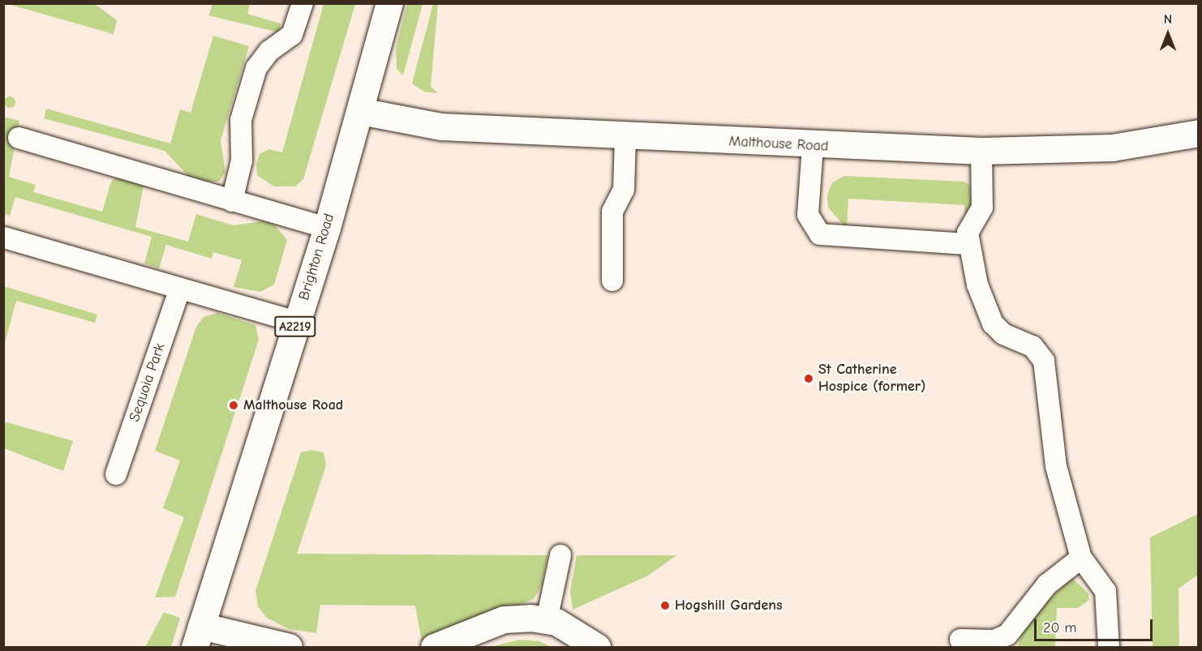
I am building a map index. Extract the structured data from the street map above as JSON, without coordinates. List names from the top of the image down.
{
  "streets": {
    "street": ["Malthouse Road", "Brighton Road", "A2219"],
    "lane": ["Sequoia Park"]
  },
  "crossings": [
    ["Malthouse Road", "Brighton Road"]
  ],
  "places": ["St Catherine Hospice (former)", "Malthouse Road", "Hogshill Gardens"],
  "scale_bar": "20 m",
  "north": "top"
}
